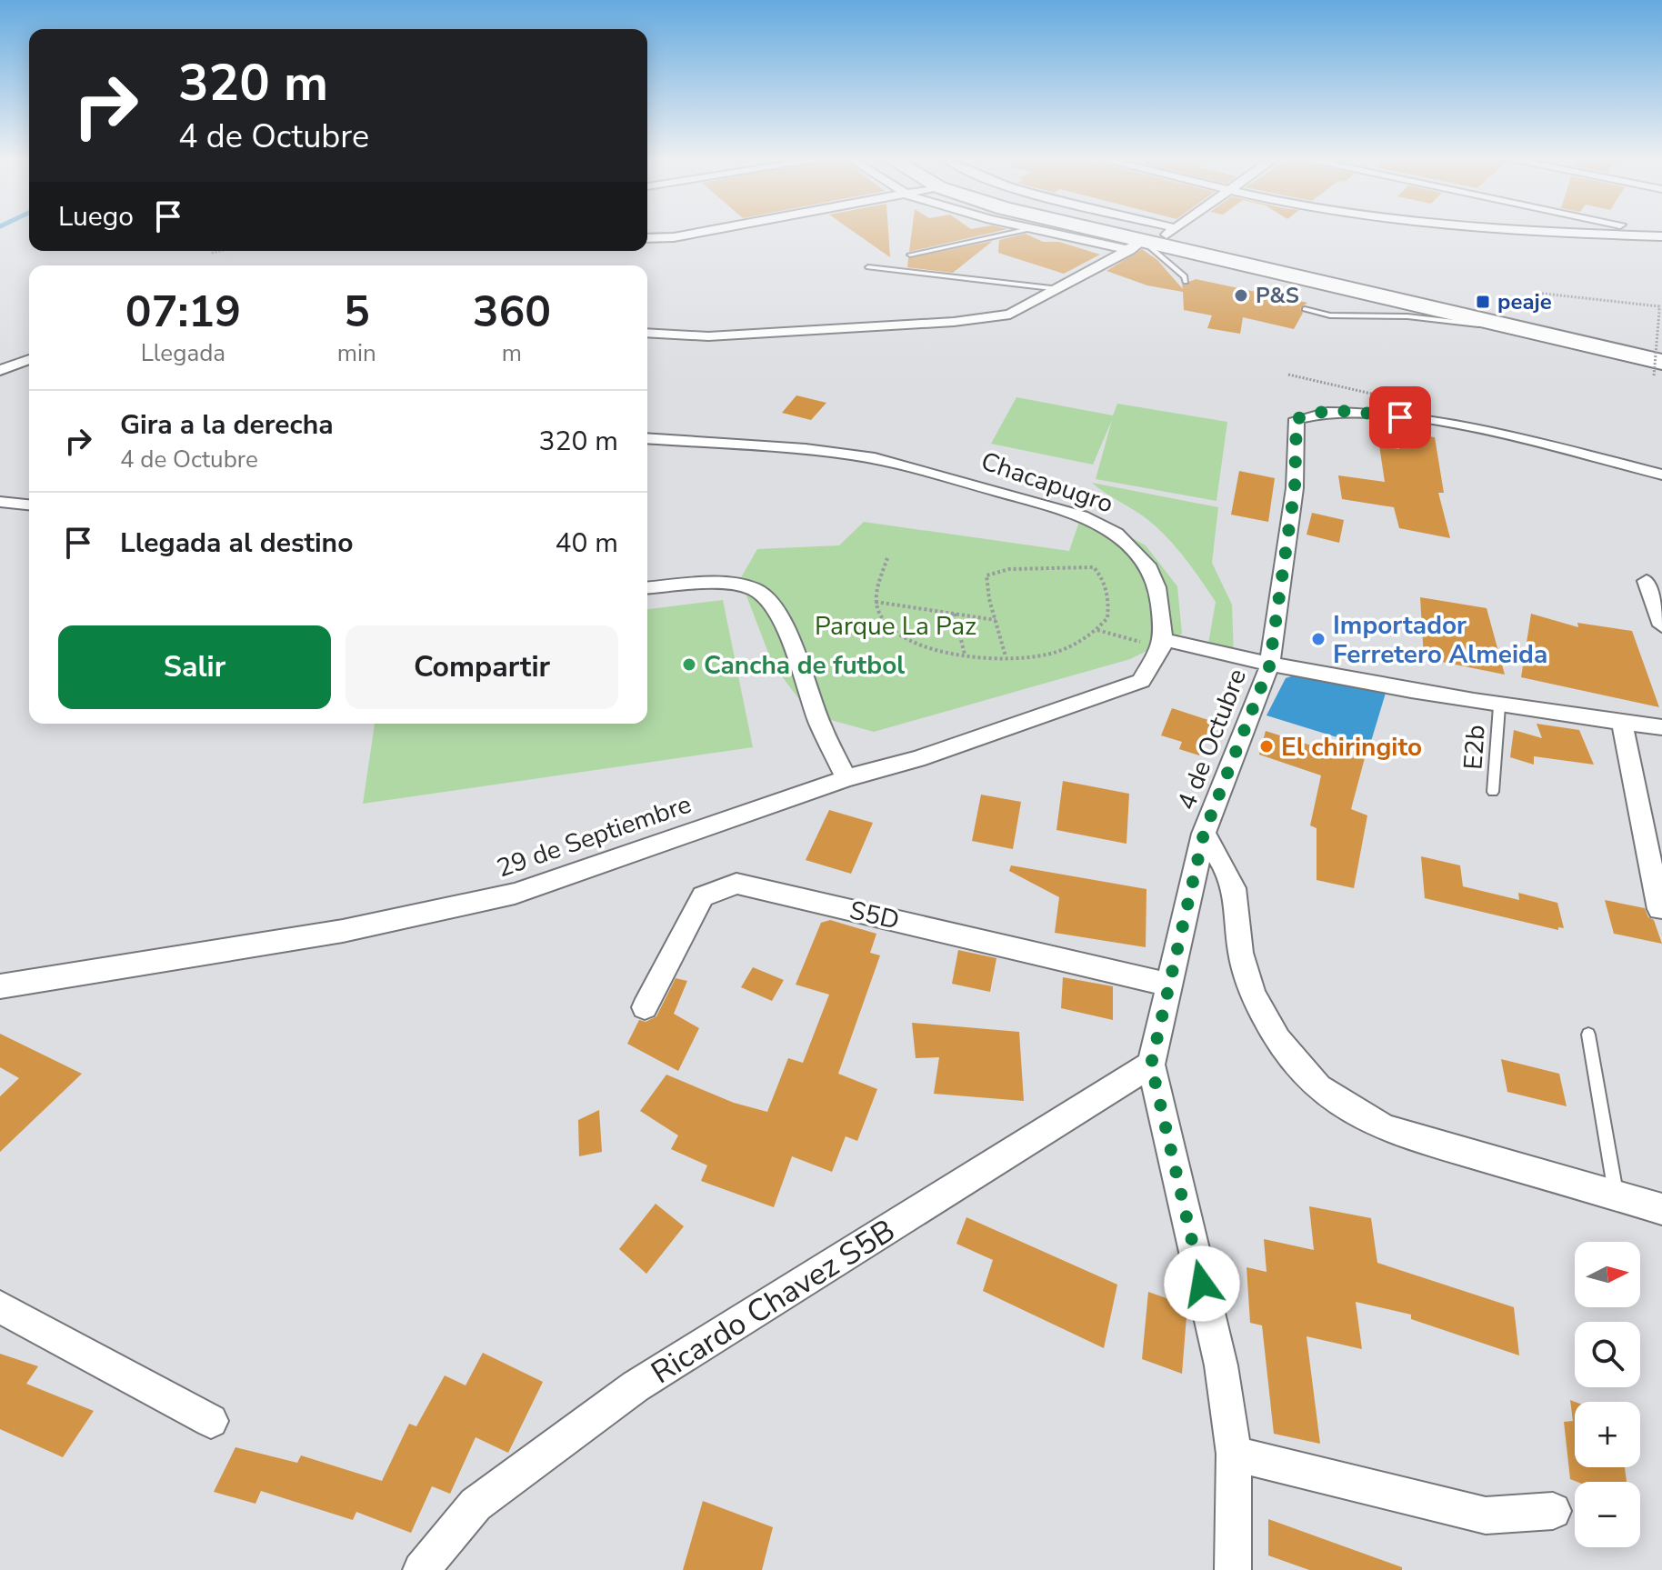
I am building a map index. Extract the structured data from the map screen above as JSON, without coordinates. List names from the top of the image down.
{
  "streets": {
    "street": [
      "Chacapugro",
      "4 de Octubre",
      "29 de Septiembre",
      "S5D",
      "Ricardo Chavez S5B"
    ],
    "lane": ["E2b"]
  },
  "crossings": [
    ["Chacapugro", "29 de Septiembre"],
    ["4 de Octubre", "S5D"],
    ["4 de Octubre", "Ricardo Chavez S5B"]
  ],
  "parks": ["Parque La Paz"],
  "places": {
    "other": [
      "P&S",
      "Importador Ferretero Almeida",
      "Cancha de futbol",
      "El chiringito"
    ],
    "transit": ["peaje"]
  },
  "north": "right",
  "page": {
    "turn": ["320 m", "4 de Octubre"],
    "then": "Luego",
    "eta": [
      "07:19",
      "Llegada",
      "5",
      "min",
      "360",
      "m"
    ],
    "list": [
      {
        "name": "Gira a la derecha",
        "note": "4 de Octubre",
        "value": "320 m"
      },
      {
        "name": "Llegada al destino",
        "value": "40 m"
      }
    ],
    "buttons": ["Salir", "Compartir"],
    "map_buttons": ["+", "−"]
  }
}
